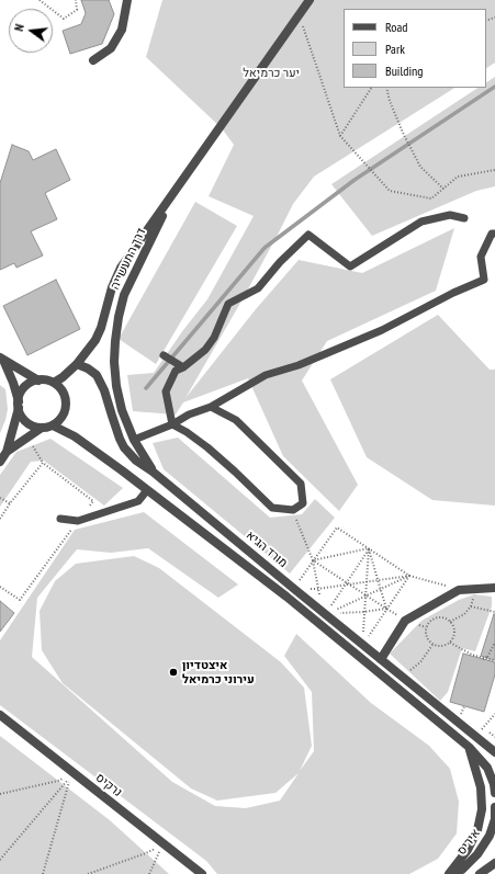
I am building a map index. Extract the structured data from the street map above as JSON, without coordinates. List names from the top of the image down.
{
  "streets": {
    "street": [
      "דרך התעשייה",
      "מורד הגיא",
      "נרקיס",
      "איריס"
    ]
  },
  "crossings": [
    ["דרך התעשייה", "מורד הגיא"]
  ],
  "parks": ["יער כרמיאל"],
  "places": ["איצטדיון עירוני כרמיאל"],
  "legend": ["Road", "Park", "Building"],
  "north": "left"
}
